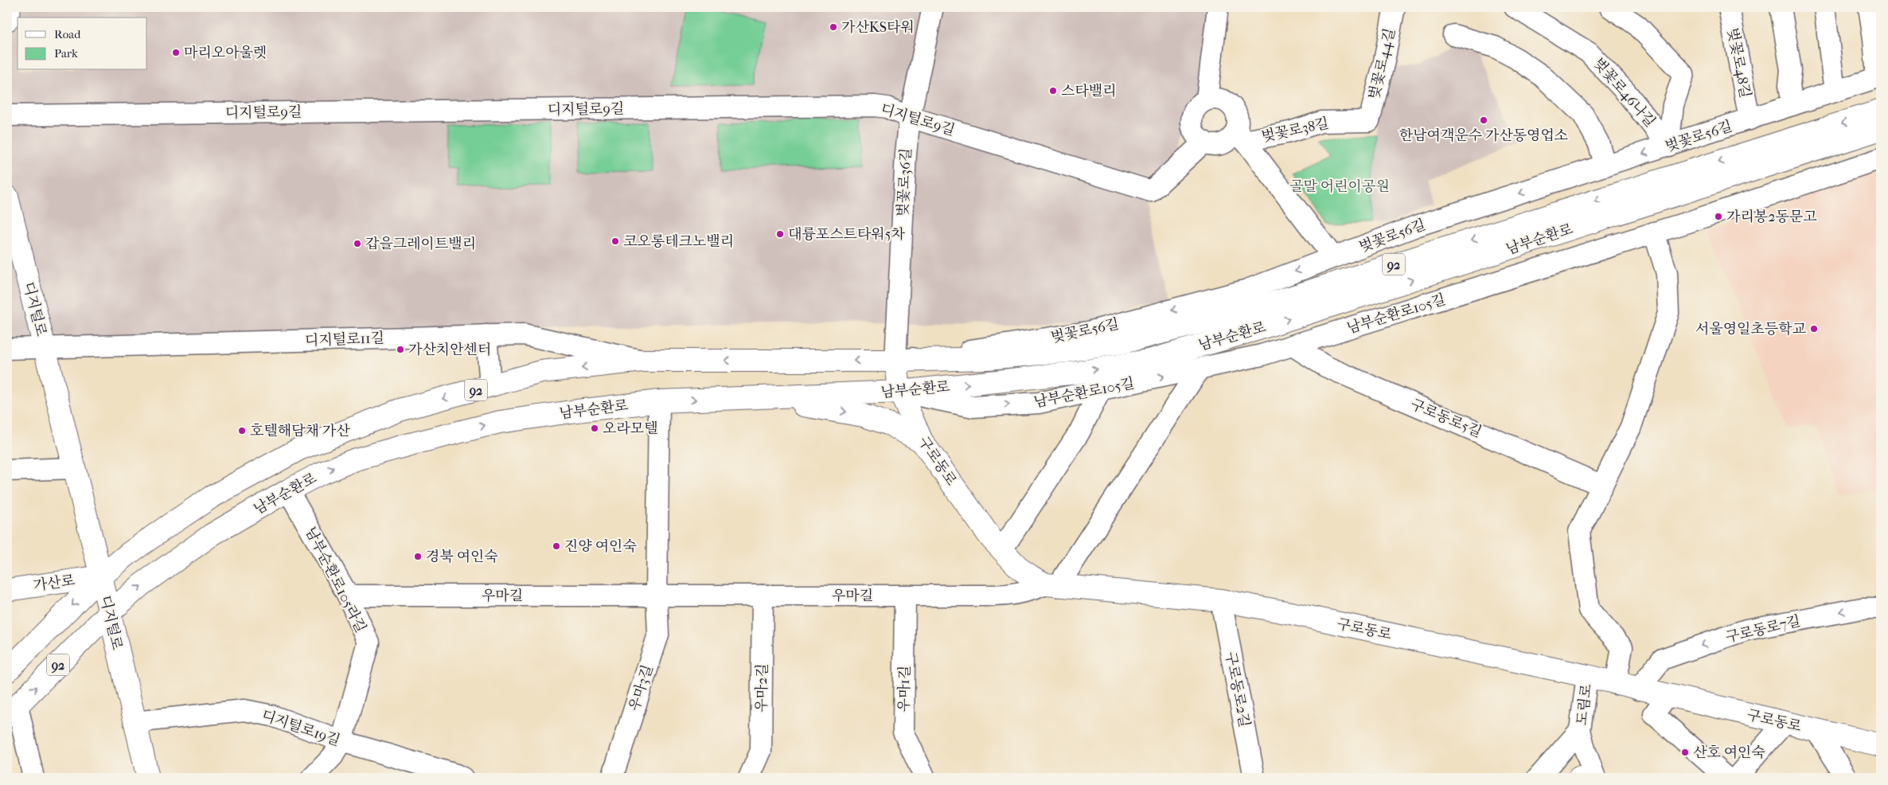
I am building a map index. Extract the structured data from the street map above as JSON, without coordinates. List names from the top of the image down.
{
  "streets": {
    "main road": [
      "남부순환로",
      "92",
      "디지털로",
      "구로동로",
      "가산로"
    ],
    "street": [
      "벚꽃로48길",
      "벚꽃로44길",
      "벚꽃로46나길",
      "디지털로9길",
      "벚꽃로38길",
      "벚꽃로56길",
      "벚꽃로36길",
      "남부순환로105길",
      "디지털로11길",
      "구로동로5길",
      "남부순환로105라길",
      "우마길",
      "구로동로7길",
      "우마3길",
      "우마2길",
      "우마1길",
      "구로동로2길",
      "도림로",
      "디지털로19길"
    ]
  },
  "crossings": [
    ["벚꽃로48길", "벚꽃로56길"],
    ["벚꽃로44길", "벚꽃로38길"],
    ["벚꽃로46나길", "벚꽃로56길"],
    ["디지털로9길", "벚꽃로38길"],
    ["디지털로9길", "벚꽃로36길"],
    ["벚꽃로38길", "벚꽃로56길"],
    ["벚꽃로56길", "벚꽃로36길"],
    ["벚꽃로56길", "남부순환로"],
    ["벚꽃로56길", "구로동로"],
    ["벚꽃로36길", "남부순환로"],
    ["벚꽃로36길", "구로동로"],
    ["남부순환로", "디지털로"],
    ["남부순환로", "남부순환로105길"],
    ["남부순환로", "디지털로11길"],
    ["남부순환로", "구로동로"],
    ["남부순환로", "남부순환로105라길"],
    ["남부순환로", "가산로"],
    ["디지털로", "디지털로11길"],
    ["디지털로", "가산로"],
    ["디지털로", "디지털로19길"],
    ["남부순환로105길", "구로동로5길"],
    ["남부순환로105길", "구로동로"],
    ["구로동로", "우마길"],
    ["구로동로", "구로동로7길"],
    ["구로동로", "구로동로2길"],
    ["구로동로", "도림로"],
    ["남부순환로105라길", "우마길"],
    ["남부순환로105라길", "디지털로19길"],
    ["우마길", "우마3길"],
    ["우마길", "우마2길"],
    ["우마길", "우마1길"]
  ],
  "one_way": ["벚꽃로56길", "구로동로7길"],
  "parks": ["골말 어린이공원"],
  "places": [
    "가산KS타워",
    "마리오아울렛",
    "스타밸리",
    "한남여객운수 가산동영업소",
    "가리봉2동문고",
    "대륭포스트타워5차",
    "코오롱테크노밸리",
    "갑을그레이트밸리",
    "서울영일초등학교",
    "가산치안센터",
    "오라모텔",
    "호텔해담채 가산",
    "진양 여인숙",
    "경북 여인숙",
    "산호 여인숙"
  ],
  "legend": ["Road", "Park"]
}
